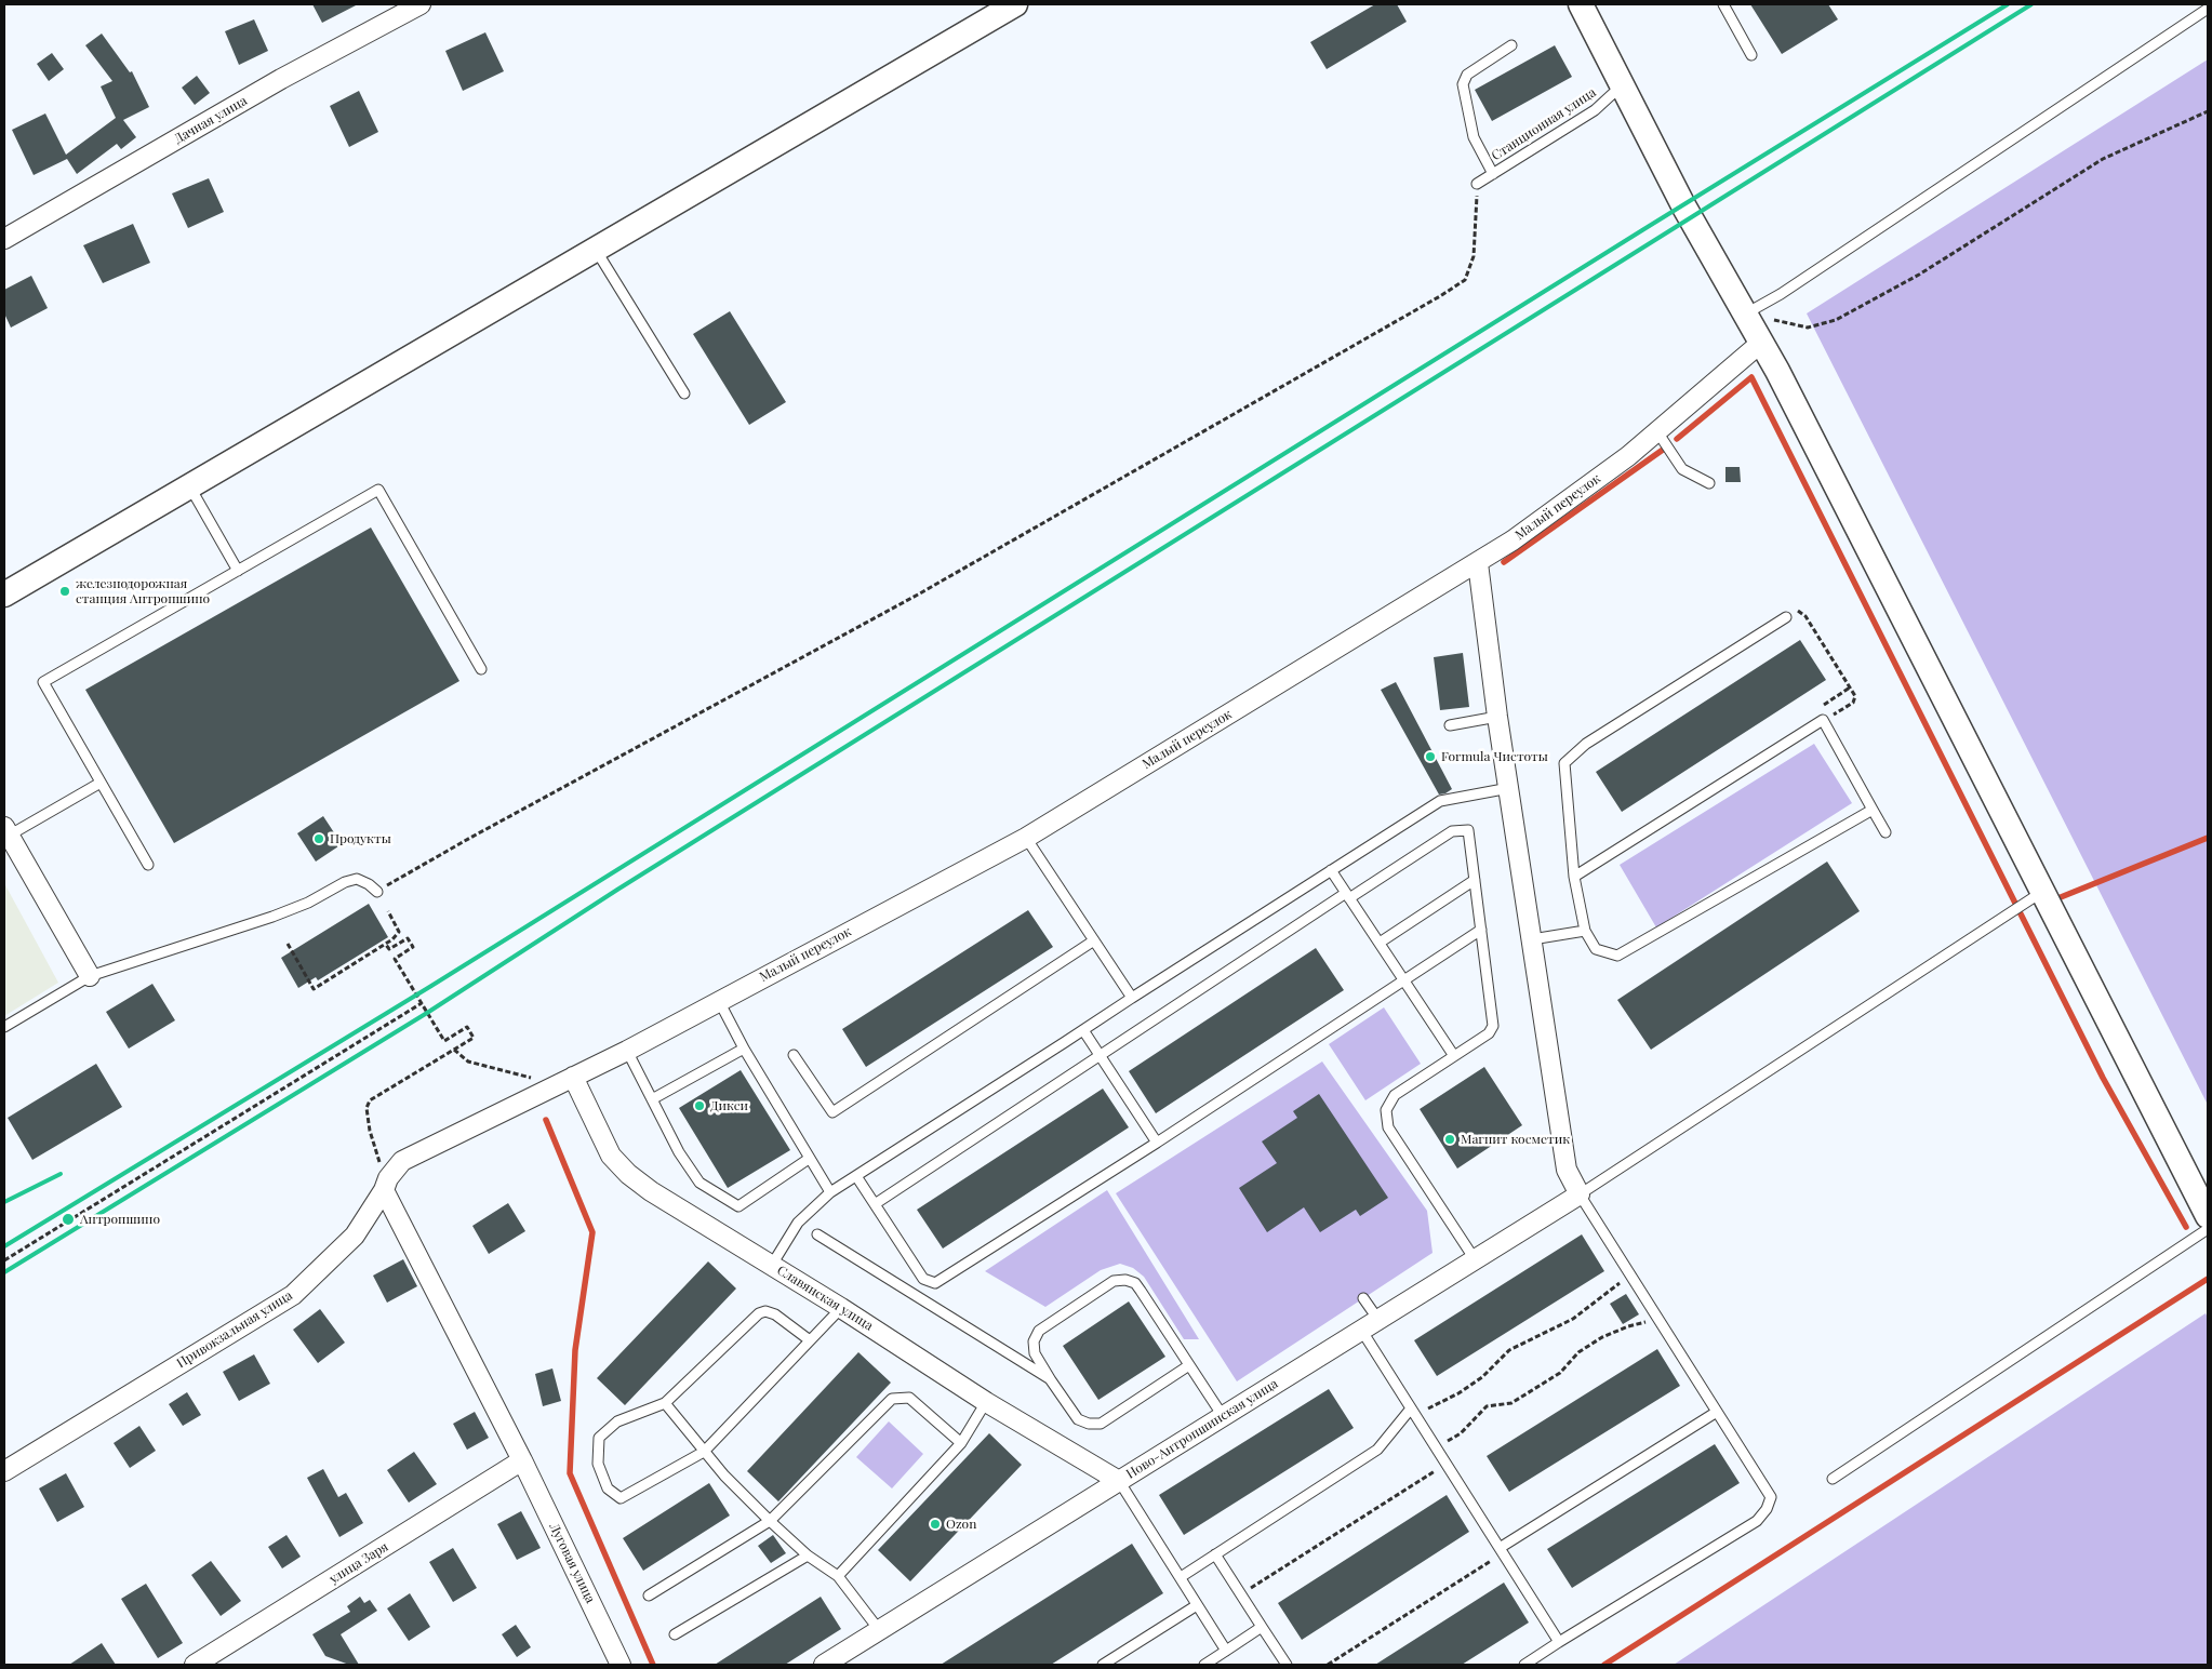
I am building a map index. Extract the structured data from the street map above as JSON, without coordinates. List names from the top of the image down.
{
  "streets": {
    "street": [
      "Дачная улица",
      "Малый переулок",
      "Славянская улица",
      "Привокзальная улица",
      "Ново-Антропшинская улица",
      "улица Заря",
      "Луговая улица"
    ],
    "lane": ["Станционная улица"]
  },
  "crossings": [
    ["Малый переулок", "Славянская улица"],
    ["Малый переулок", "Привокзальная улица"],
    ["Славянская улица", "Привокзальная улица"],
    ["Славянская улица", "Ново-Антропшинская улица"],
    ["Привокзальная улица", "Луговая улица"],
    ["улица Заря", "Луговая улица"]
  ],
  "places": [
    "железнодорожная станция Антропшино",
    "Formula Чистоты",
    "Продукты",
    "Дикси",
    "Магнит косметик",
    "Антропшино",
    "Ozon"
  ]
}
